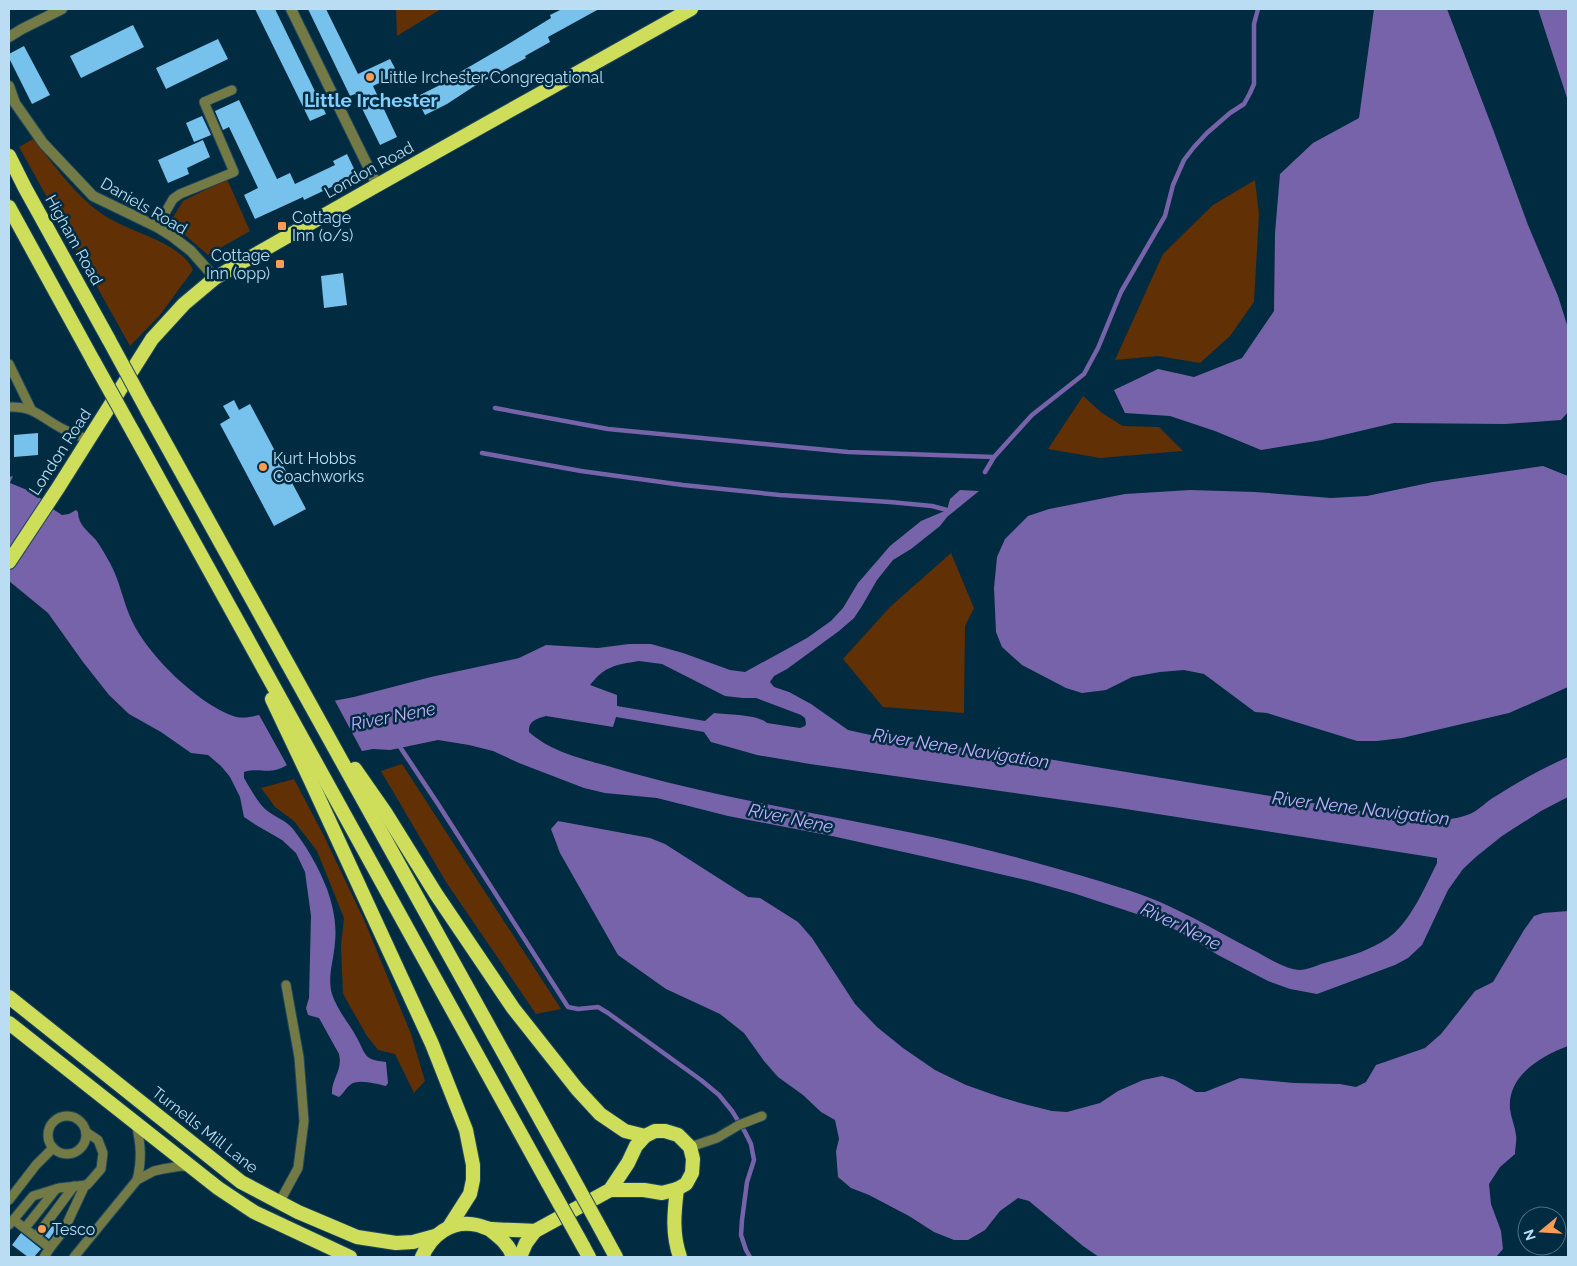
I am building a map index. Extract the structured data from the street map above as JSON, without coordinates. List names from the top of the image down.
{
  "streets": {
    "highway": ["London Road", "Higham Road", "Turnells Mill Lane"],
    "street": ["Daniels Road"]
  },
  "crossings": [
    ["London Road", "Daniels Road"]
  ],
  "districts": ["Little Irchester"],
  "water": ["River Nene", "River Nene Navigation"],
  "places": {
    "other": ["Little Irchester Congregational", "Kurt Hobbs Coachworks", "Tesco"],
    "transit": ["Cottage Inn (o/s)", "Cottage Inn (opp)"]
  },
  "north": "left"
}
